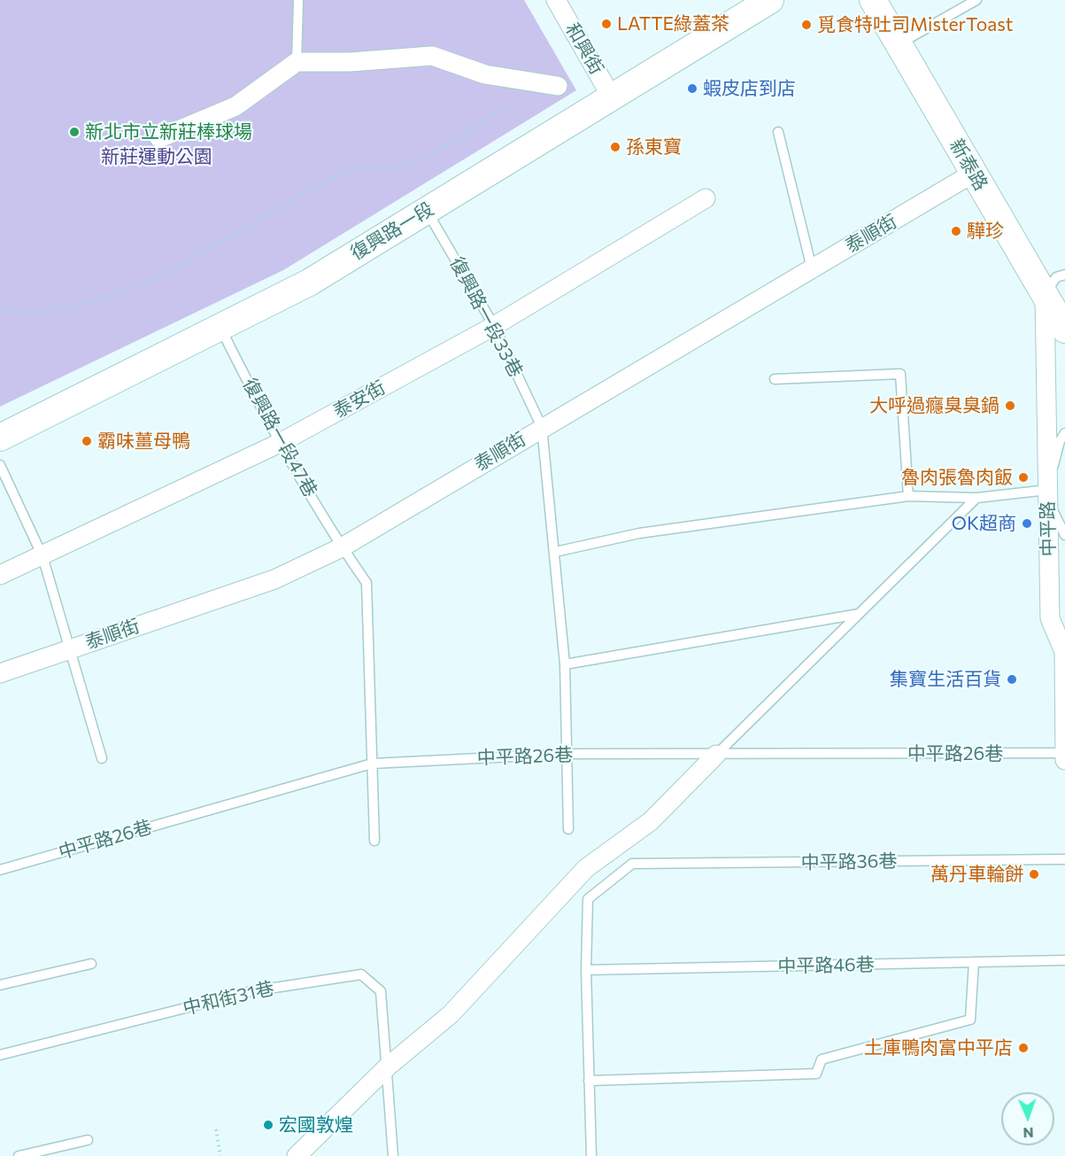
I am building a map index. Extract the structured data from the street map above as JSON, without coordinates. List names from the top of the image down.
{
  "streets": {
    "street": [
      "和興街",
      "新泰路",
      "復興路一段",
      "泰順街",
      "泰安街",
      "中平路"
    ],
    "lane": [
      "復興路一段33巷",
      "復興路一段47巷",
      "中平路26巷",
      "中平路36巷",
      "中平路46巷",
      "中和街31巷"
    ]
  },
  "crossings": [
    ["和興街", "復興路一段"],
    ["新泰路", "泰順街"],
    ["新泰路", "中平路"],
    ["復興路一段", "復興路一段33巷"],
    ["復興路一段", "復興路一段47巷"],
    ["泰順街", "復興路一段33巷"],
    ["泰順街", "復興路一段47巷"],
    ["復興路一段33巷", "泰安街"],
    ["復興路一段33巷", "中平路26巷"],
    ["泰安街", "復興路一段47巷"],
    ["復興路一段47巷", "中平路26巷"],
    ["中平路", "中平路26巷"],
    ["中平路36巷", "中平路46巷"]
  ],
  "parks": ["新莊運動公園"],
  "places": [
    "LATTE綠蓋茶",
    "覓食特吐司MisterToast",
    "蝦皮店到店",
    "新北市立新莊棒球場",
    "孫東寶",
    "驊珍",
    "大呼過癮臭臭鍋",
    "霸味薑母鴨",
    "魯肉張魯肉飯",
    "OK超商",
    "集寶生活百貨",
    "萬丹車輪餅",
    "土庫鴨肉富中平店",
    "宏國敦煌"
  ],
  "north": "bottom"
}
